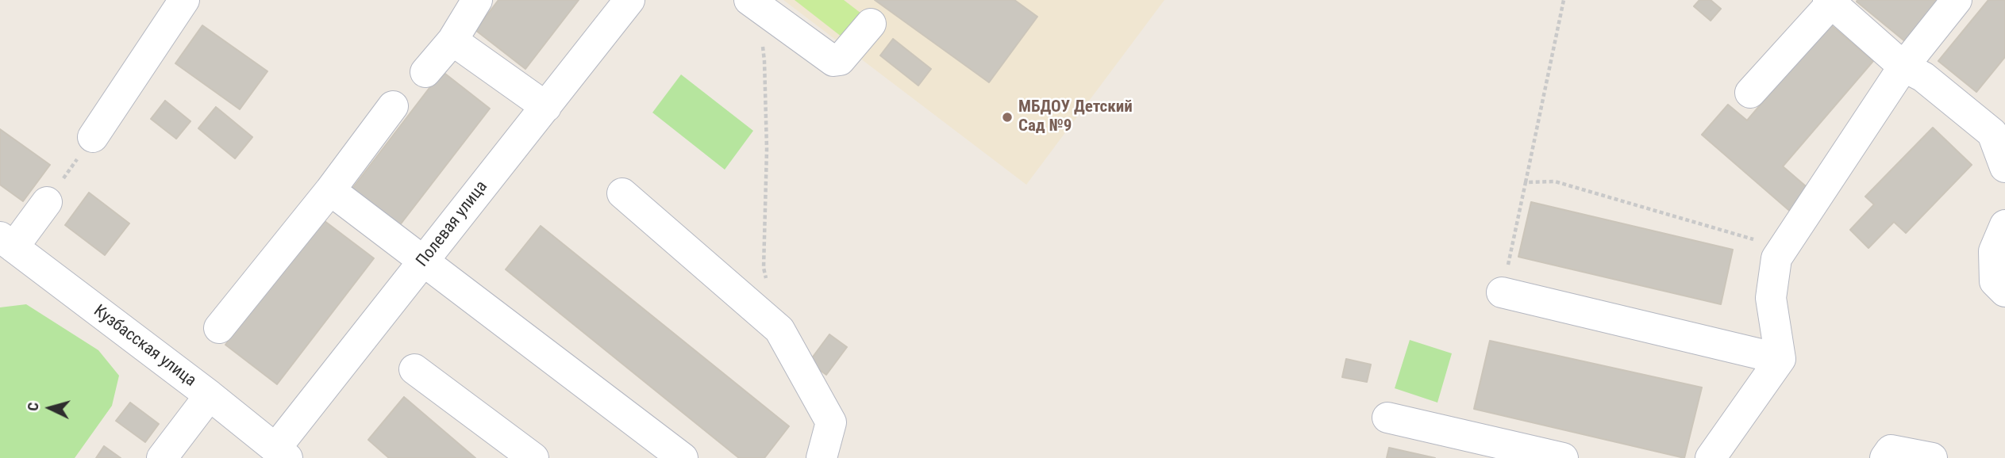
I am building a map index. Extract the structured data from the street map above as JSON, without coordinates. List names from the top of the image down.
{
  "streets": {
    "street": ["Полевая улица", "Кузбасская улица"]
  },
  "crossings": [
    ["Полевая улица", "Кузбасская улица"]
  ],
  "places": ["МБДОУ Детский Сад №9"],
  "north": "left"
}
